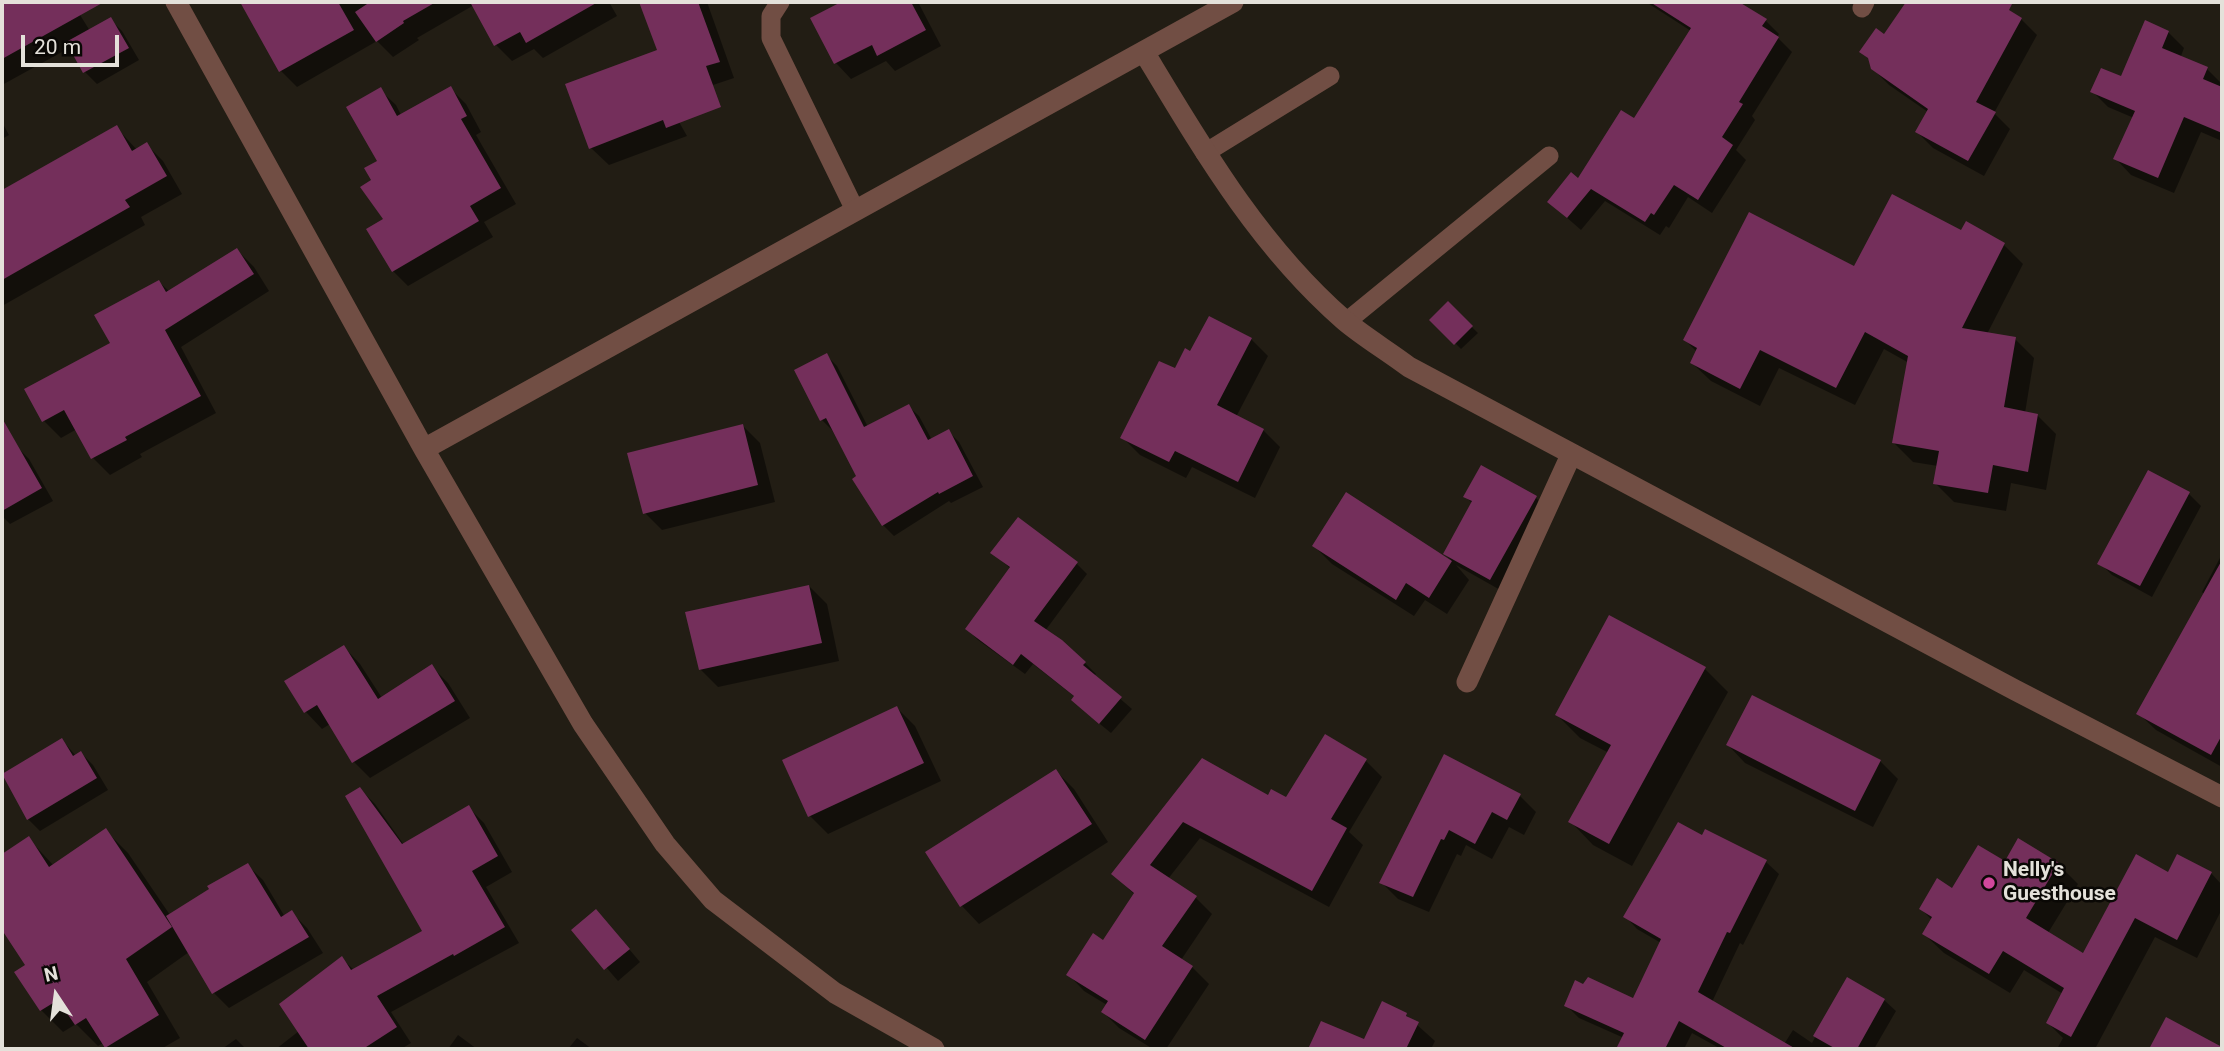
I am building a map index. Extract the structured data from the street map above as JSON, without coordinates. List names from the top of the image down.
{
  "places": ["Nelly's Guesthouse"],
  "scale_bar": "20 m",
  "north": "top"
}
